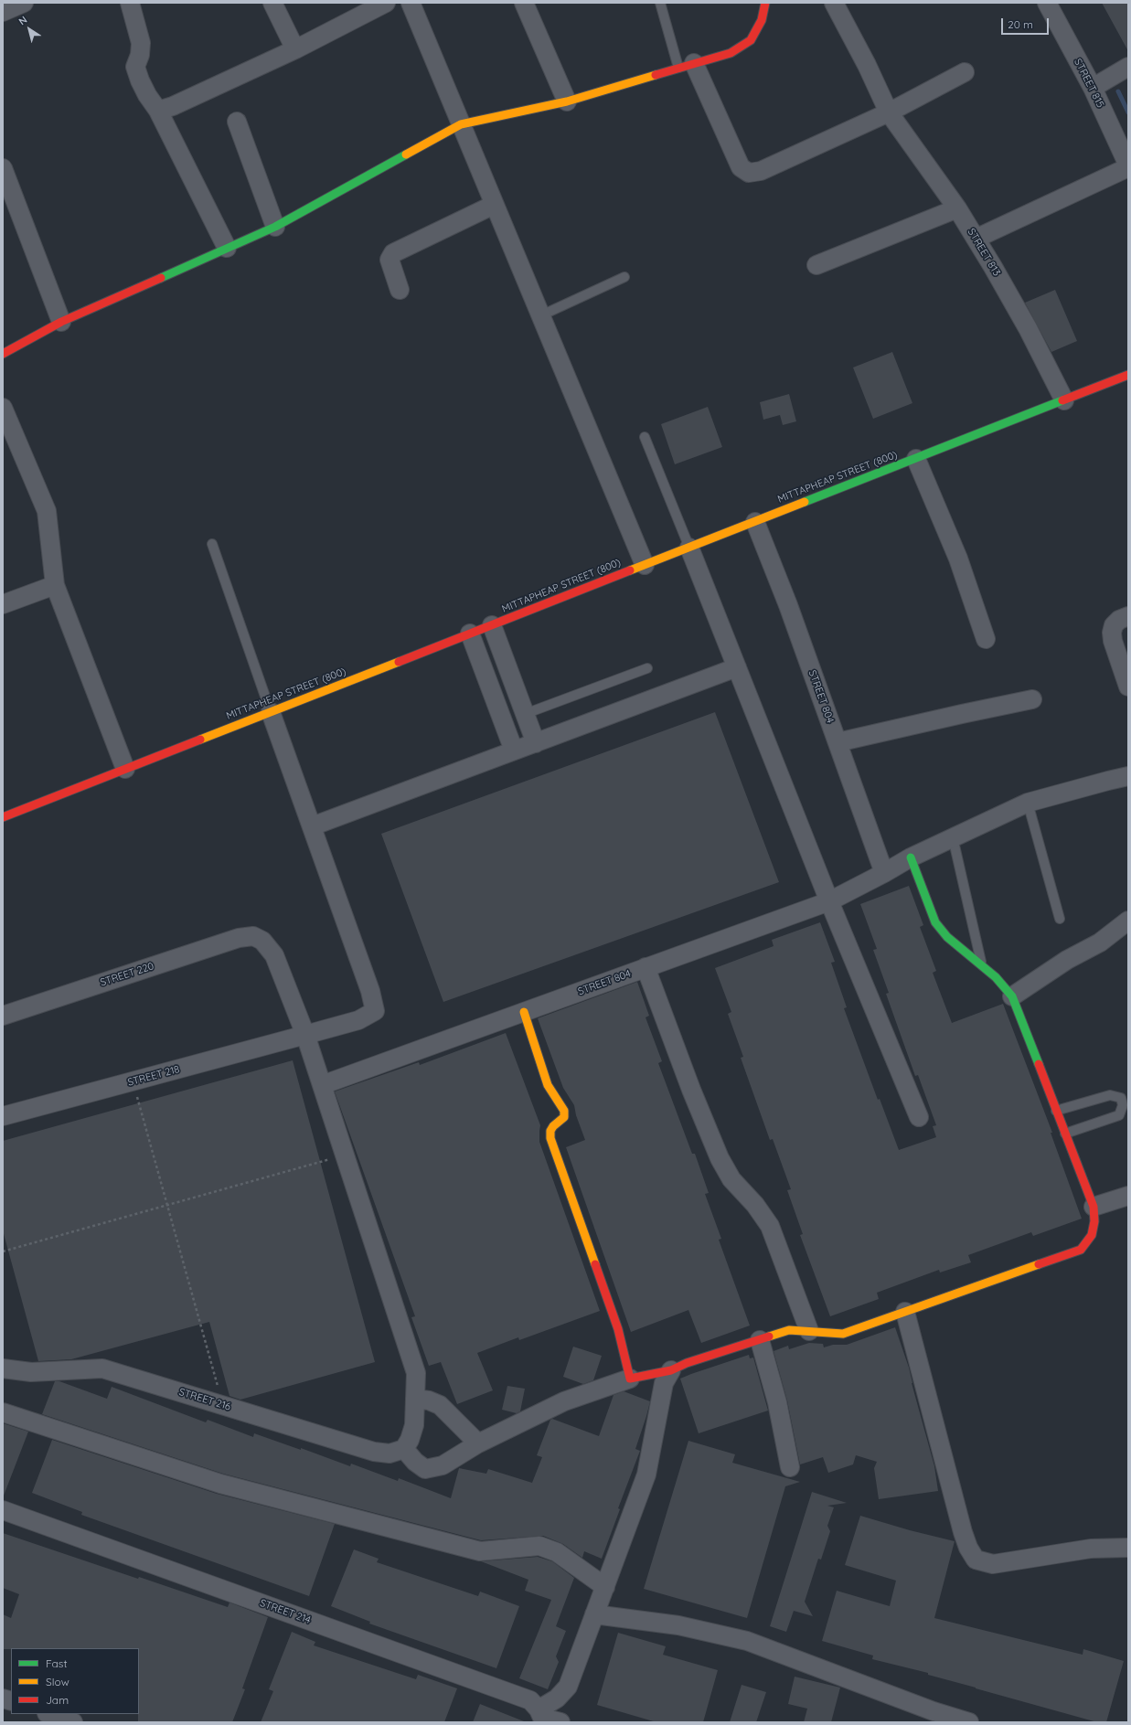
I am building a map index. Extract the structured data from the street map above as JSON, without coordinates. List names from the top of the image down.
{
  "streets": {
    "street": [
      "STREET 815",
      "STREET 813",
      "MITTAPHEAP STREET (800)",
      "STREET 804",
      "STREET 220",
      "STREET 218",
      "STREET 216",
      "STREET 214"
    ]
  },
  "crossings": [
    ["STREET 813", "MITTAPHEAP STREET (800)"],
    ["MITTAPHEAP STREET (800)", "STREET 804"],
    ["STREET 220", "STREET 218"]
  ],
  "legend": ["Fast", "Slow", "Jam"],
  "scale_bar": "20 m",
  "north": "top left"
}
